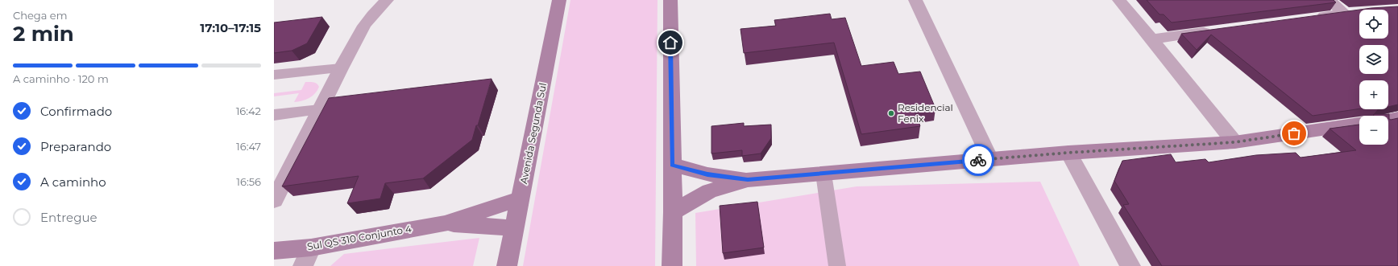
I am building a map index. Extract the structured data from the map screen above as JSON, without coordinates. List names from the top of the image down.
{
  "streets": {
    "street": ["Avenida Segunda Sul", "Sul QS 310 Conjunto 4"]
  },
  "crossings": [
    ["Avenida Segunda Sul", "Sul QS 310 Conjunto 4"]
  ],
  "places": ["Residencial Fenix"],
  "page": {
    "heading": ["2 min", "Chega em", "17:10–17:15"],
    "map_buttons": ["+", "−"],
    "bar": "A caminho · 120 m",
    "list": [
      ["Confirmado", "16:42"],
      ["Preparando", "16:47"],
      ["A caminho", "16:56"],
      "Entregue"
    ]
  }
}
